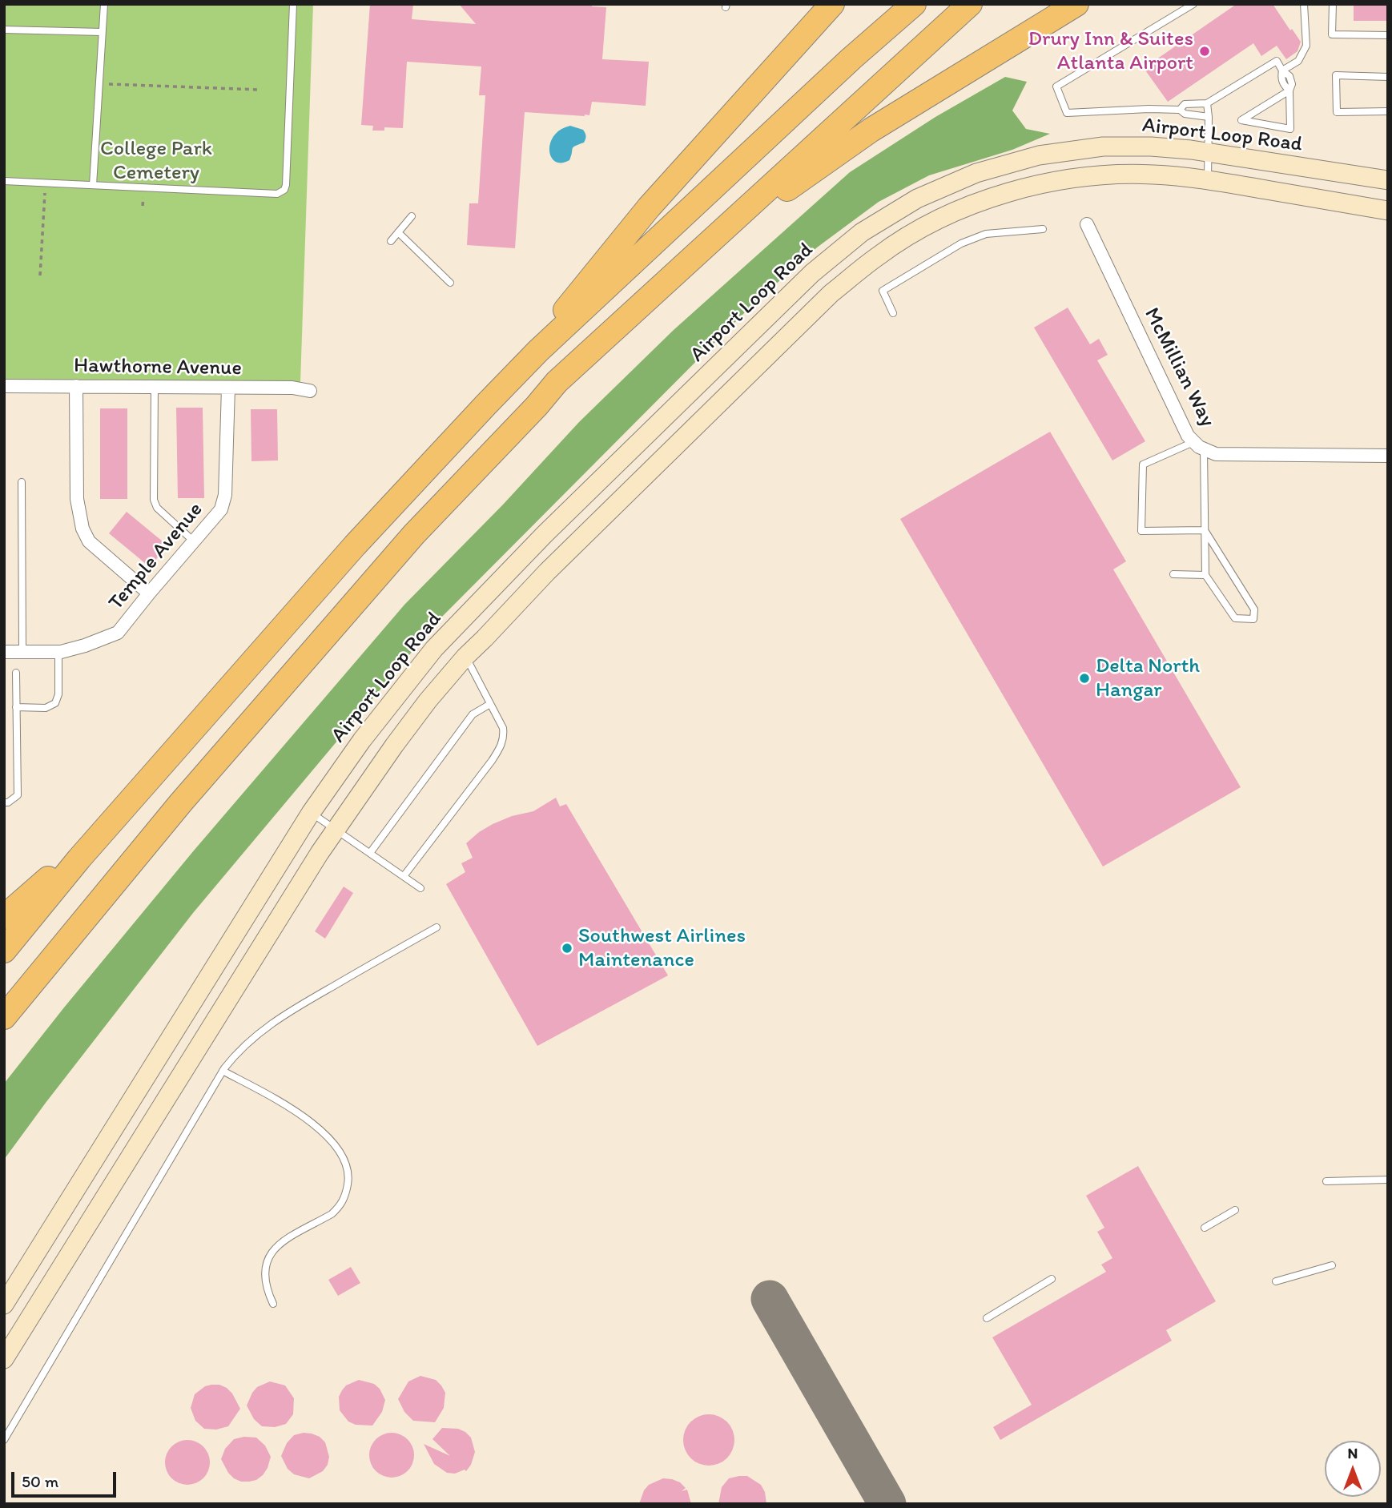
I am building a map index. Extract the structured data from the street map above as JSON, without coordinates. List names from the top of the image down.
{
  "streets": {
    "main road": ["Airport Loop Road"],
    "street": ["Hawthorne Avenue", "McMillian Way", "Temple Avenue"]
  },
  "crossings": [
    ["Hawthorne Avenue", "Temple Avenue"]
  ],
  "parks": ["College Park Cemetery"],
  "places": ["Drury Inn & Suites Atlanta Airport", "Delta North Hangar", "Southwest Airlines Maintenance"],
  "scale_bar": "50 m",
  "north": "top"
}
